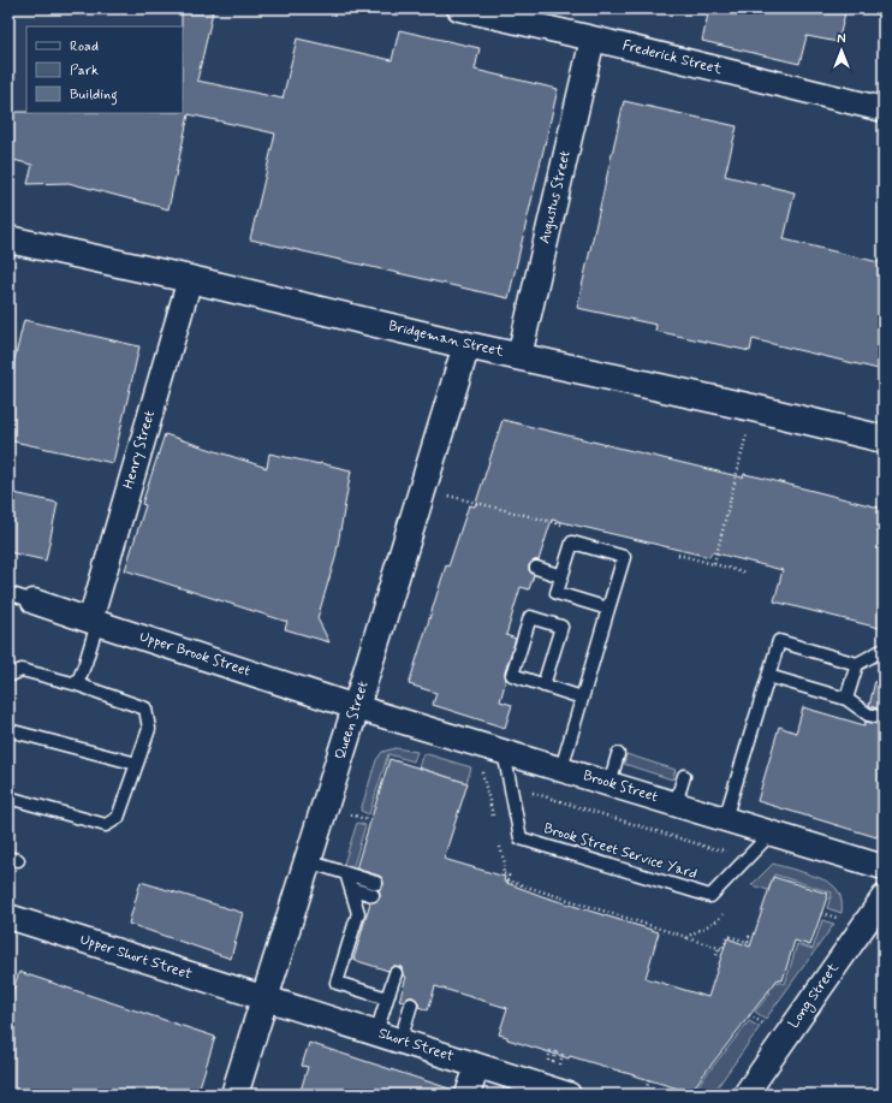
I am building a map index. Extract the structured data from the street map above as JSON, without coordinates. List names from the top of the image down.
{
  "streets": {
    "street": [
      "Frederick Street",
      "Augustus Street",
      "Bridgeman Street",
      "Henry Street",
      "Upper Brook Street",
      "Queen Street",
      "Brook Street",
      "Upper Short Street",
      "Long Street",
      "Short Street"
    ],
    "lane": ["Brook Street Service Yard"]
  },
  "crossings": [
    ["Frederick Street", "Augustus Street"],
    ["Augustus Street", "Bridgeman Street"],
    ["Bridgeman Street", "Henry Street"],
    ["Bridgeman Street", "Queen Street"],
    ["Henry Street", "Upper Brook Street"],
    ["Upper Brook Street", "Queen Street"],
    ["Upper Brook Street", "Brook Street"],
    ["Queen Street", "Brook Street"],
    ["Queen Street", "Upper Short Street"],
    ["Queen Street", "Short Street"],
    ["Brook Street", "Brook Street Service Yard"],
    ["Upper Short Street", "Short Street"]
  ],
  "legend": ["Road", "Park", "Building"],
  "north": "top"
}
